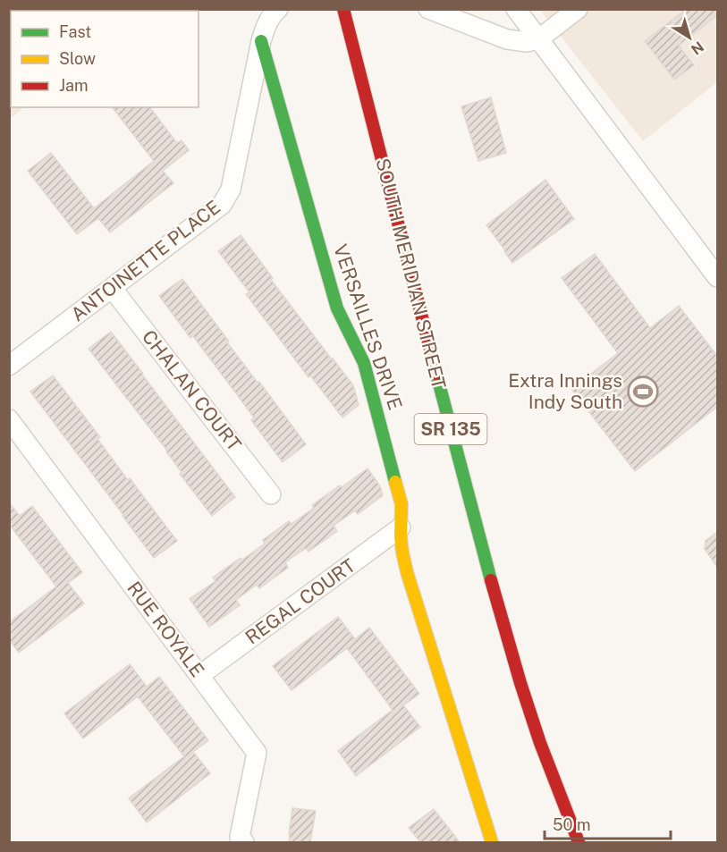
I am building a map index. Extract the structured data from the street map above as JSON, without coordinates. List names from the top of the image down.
{
  "streets": {
    "main road": ["SOUTH MERIDIAN STREET", "VERSAILLES DRIVE", "SR 135"],
    "street": [
      "ANTOINETTE PLACE",
      "CHALAN COURT",
      "REGAL COURT",
      "RUE ROYALE"
    ]
  },
  "crossings": [
    ["ANTOINETTE PLACE", "VERSAILLES DRIVE"],
    ["ANTOINETTE PLACE", "CHALAN COURT"],
    ["VERSAILLES DRIVE", "REGAL COURT"],
    ["REGAL COURT", "RUE ROYALE"]
  ],
  "places": {
    "sports": ["Extra Innings Indy South"]
  },
  "legend": ["Fast", "Slow", "Jam"],
  "scale_bar": "50 m",
  "north": "bottom right"
}
